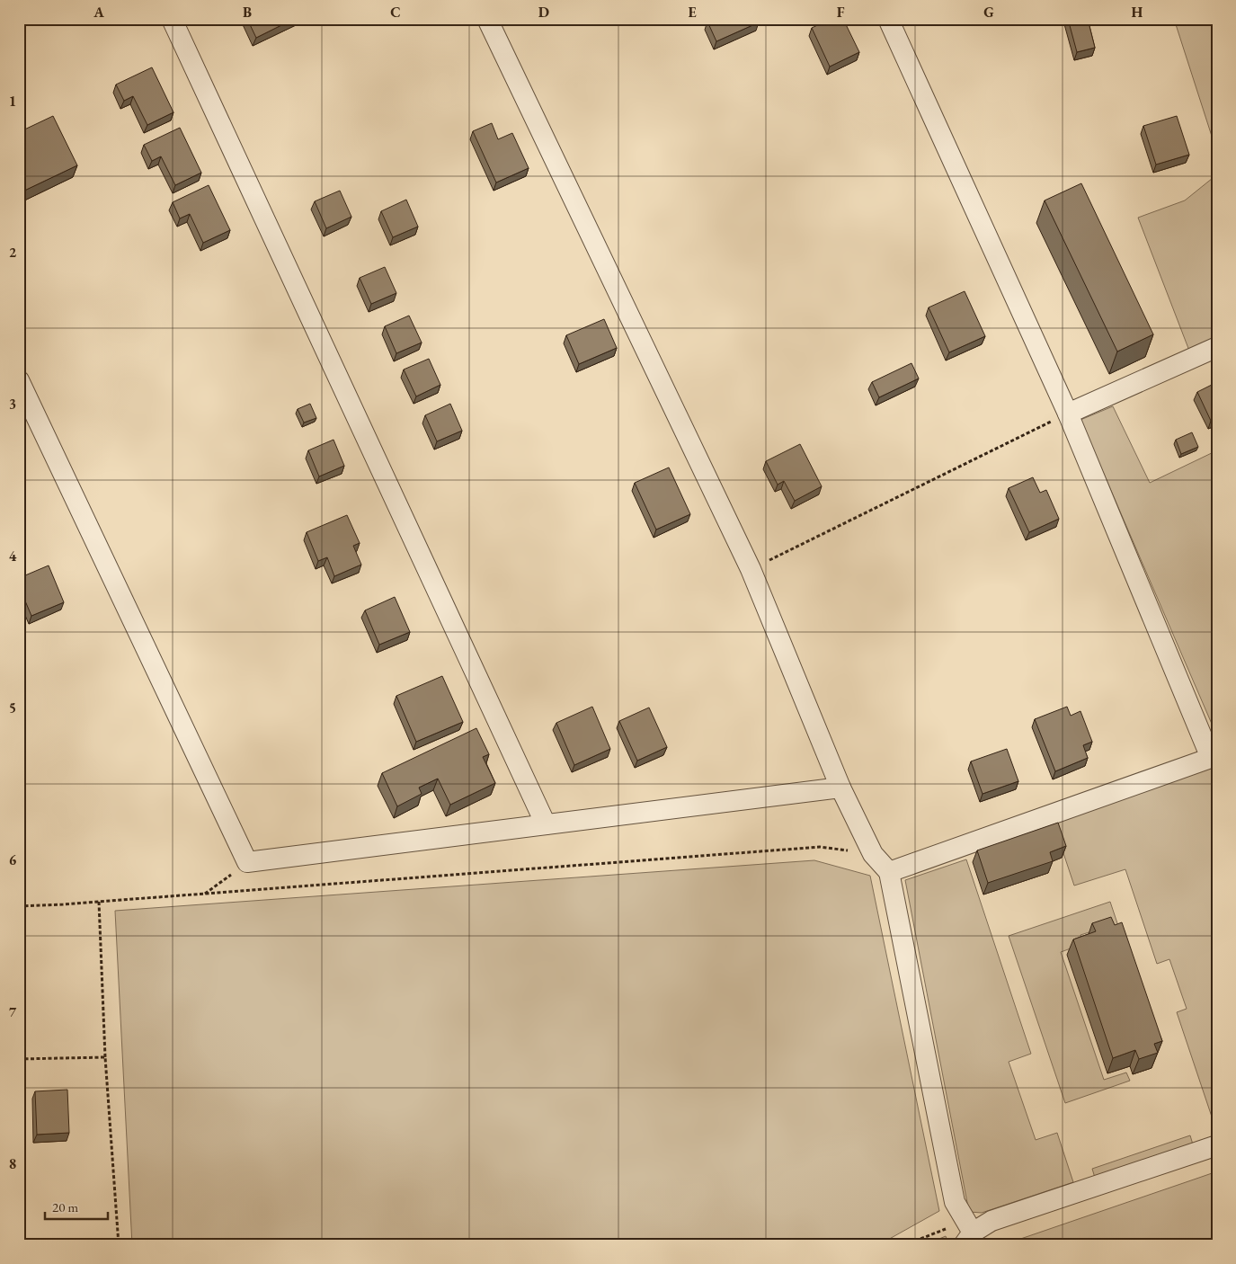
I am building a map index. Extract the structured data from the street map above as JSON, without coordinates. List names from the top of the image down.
{
  "scale_bar": "20 m",
  "grid": {
    "columns": [
      "A",
      "B",
      "C",
      "D",
      "E",
      "F",
      "G",
      "H"
    ],
    "rows": [
      "1",
      "2",
      "3",
      "4",
      "5",
      "6",
      "7",
      "8"
    ]
  }
}
